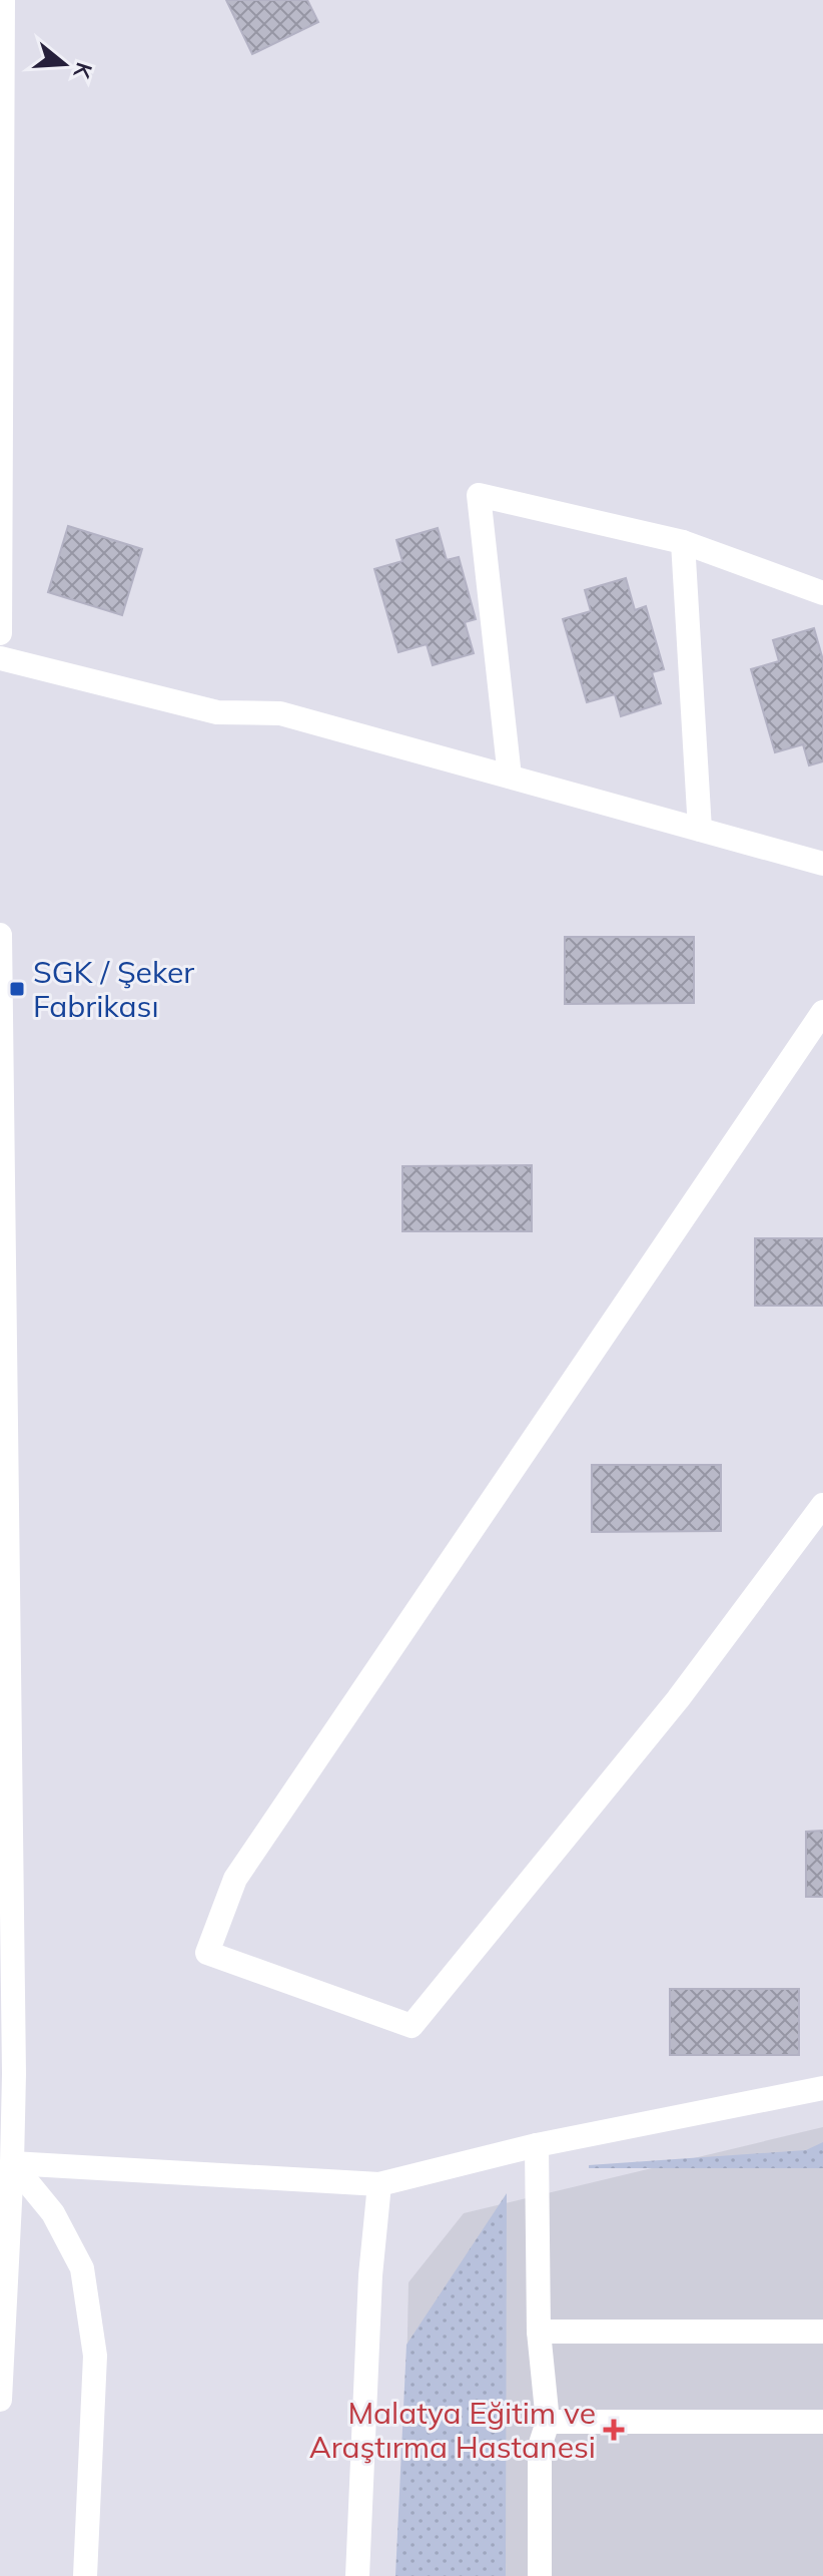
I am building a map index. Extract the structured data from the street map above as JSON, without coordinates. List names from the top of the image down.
{
  "places": {
    "transit": ["SGK / Şeker Fabrikası"],
    "health": ["Malatya Eğitim ve Araştırma Hastanesi"]
  },
  "north": "right"
}
